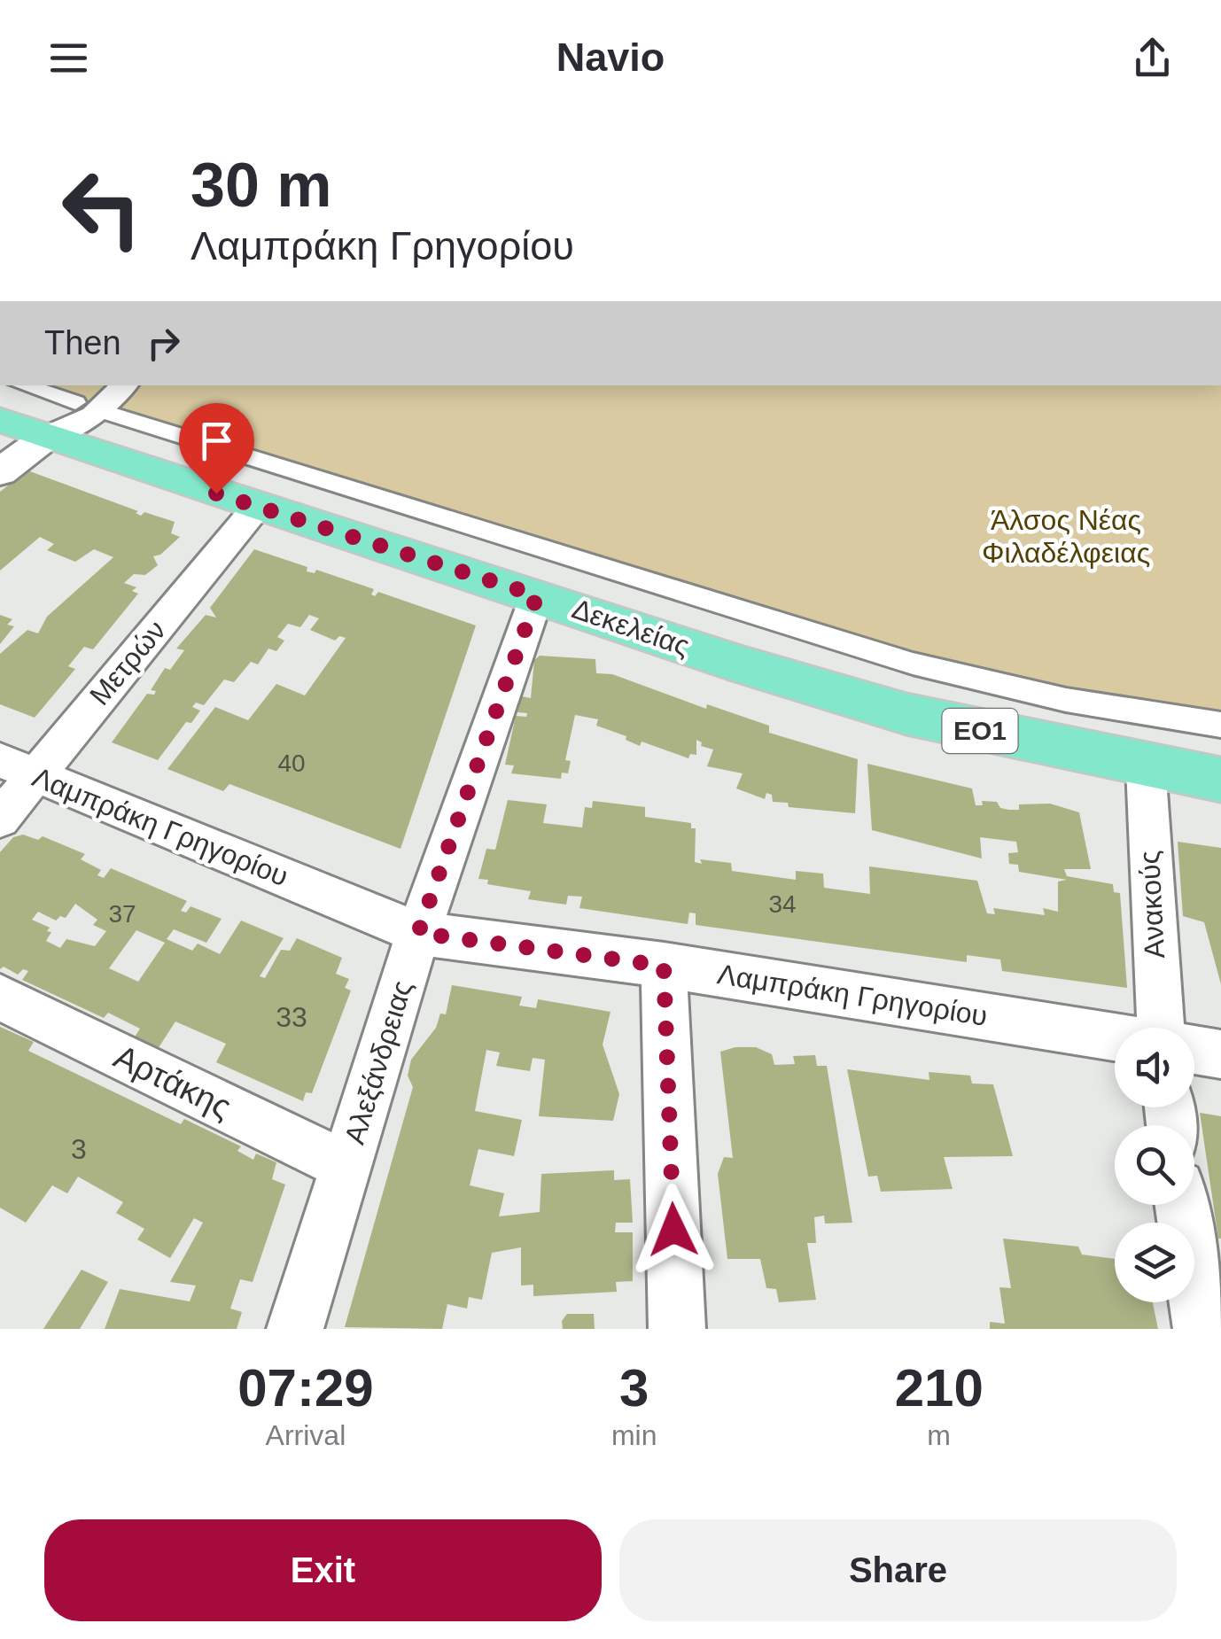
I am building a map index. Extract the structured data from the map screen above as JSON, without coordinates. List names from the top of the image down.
{
  "streets": {
    "main road": ["Δεκελείας", "ΕΟ1"],
    "street": [
      "Μετρών",
      "Λαμπράκη Γρηγορίου",
      "Ανακούς",
      "Αλεξάνδρειας",
      "Αρτάκης"
    ]
  },
  "crossings": [
    ["Δεκελείας", "Μετρών"],
    ["Δεκελείας", "Ανακούς"],
    ["Δεκελείας", "Αλεξάνδρειας"],
    ["Μετρών", "Λαμπράκη Γρηγορίου"],
    ["Λαμπράκη Γρηγορίου", "Αλεξάνδρειας"],
    ["Αλεξάνδρειας", "Αρτάκης"]
  ],
  "parks": ["Άλσος Νέας Φιλαδέλφειας"],
  "house_numbers": [
    "40",
    "34",
    "37",
    "33",
    "3"
  ],
  "page": {
    "header": "Navio",
    "turn": ["30 m", "Λαμπράκη Γρηγορίου"],
    "then": "Then",
    "eta": [
      "07:29",
      "Arrival",
      "3",
      "min",
      "210",
      "m"
    ],
    "buttons": ["Exit", "Share"]
  }
}
